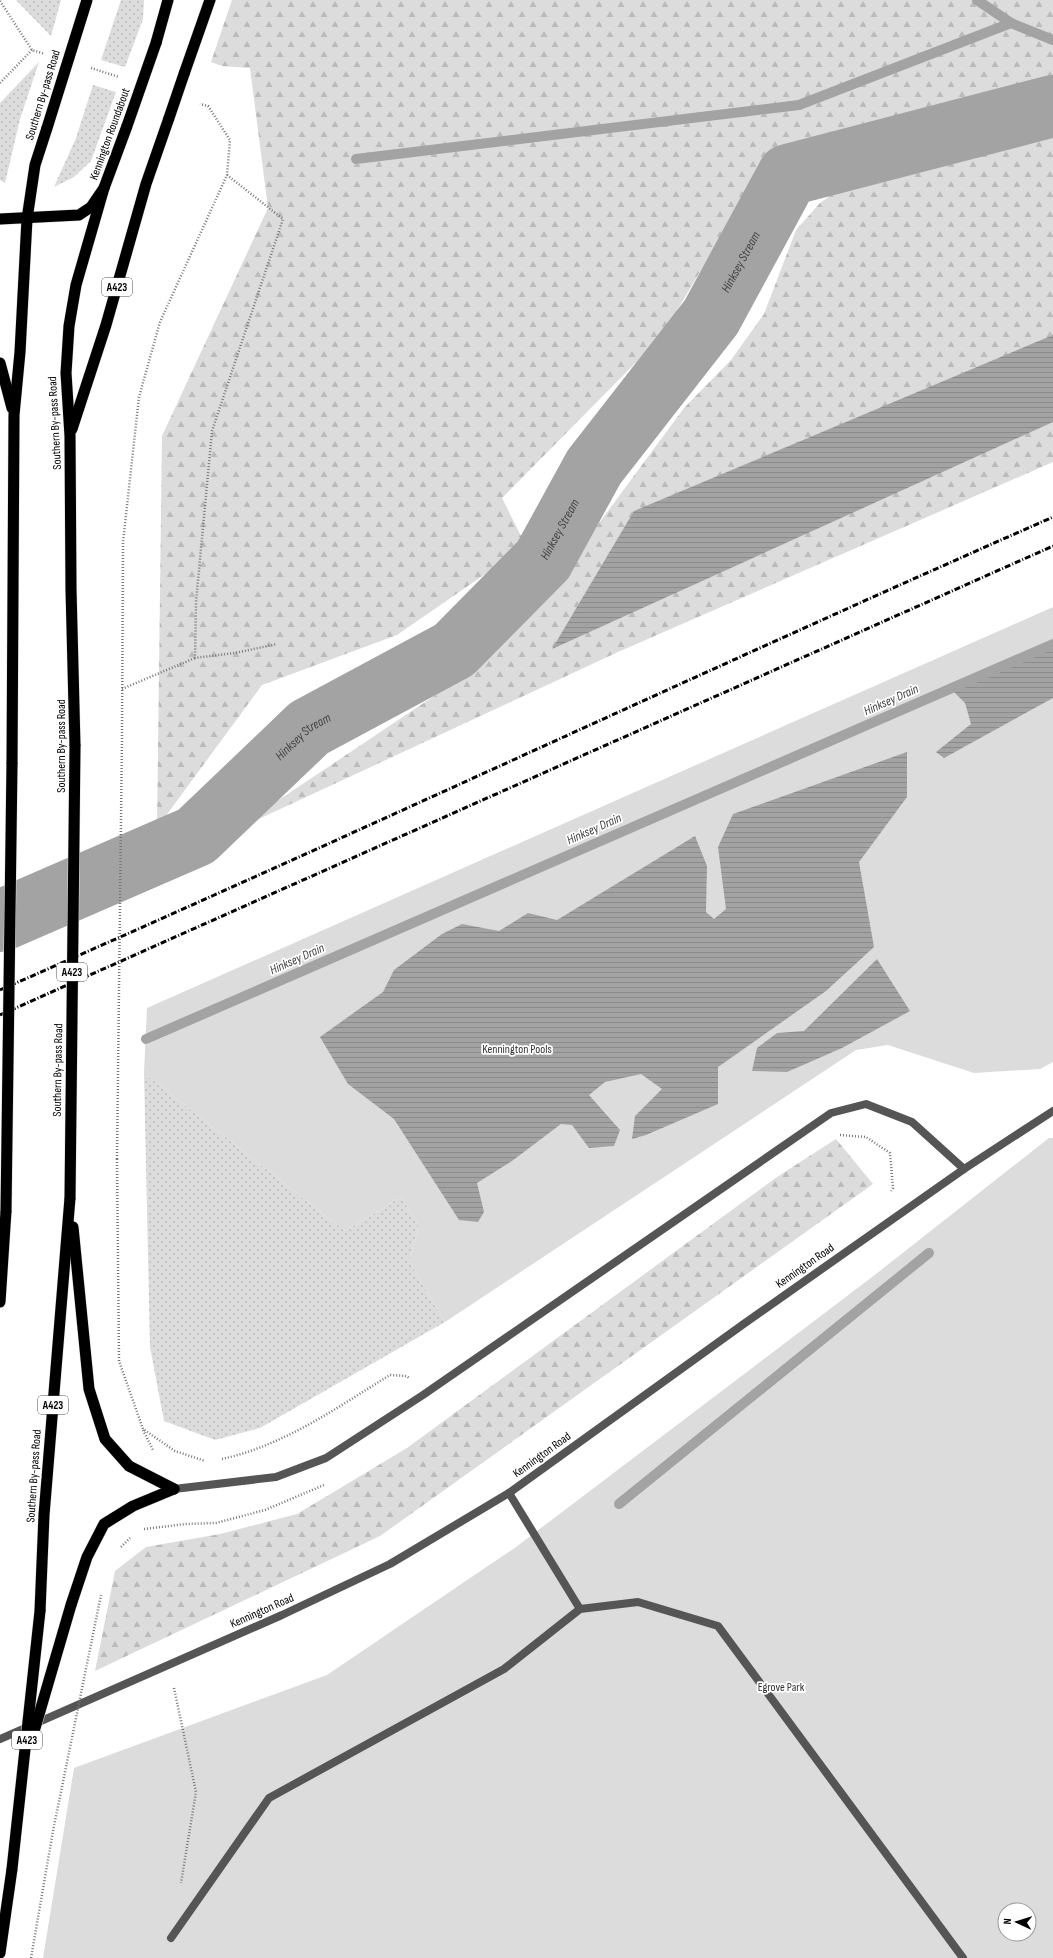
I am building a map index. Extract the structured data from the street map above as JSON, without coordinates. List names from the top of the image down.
{
  "streets": {
    "highway": ["Southern By-pass Road", "Kennington Roundabout", "A423"],
    "street": ["Kennington Road"]
  },
  "crossings": [
    ["Southern By-pass Road", "Kennington Roundabout"],
    ["Southern By-pass Road", "A423"]
  ],
  "water": ["Hinksey Stream", "Hinksey Drain"],
  "parks": ["Kennington Pools", "Egrove Park"],
  "north": "left"
}
